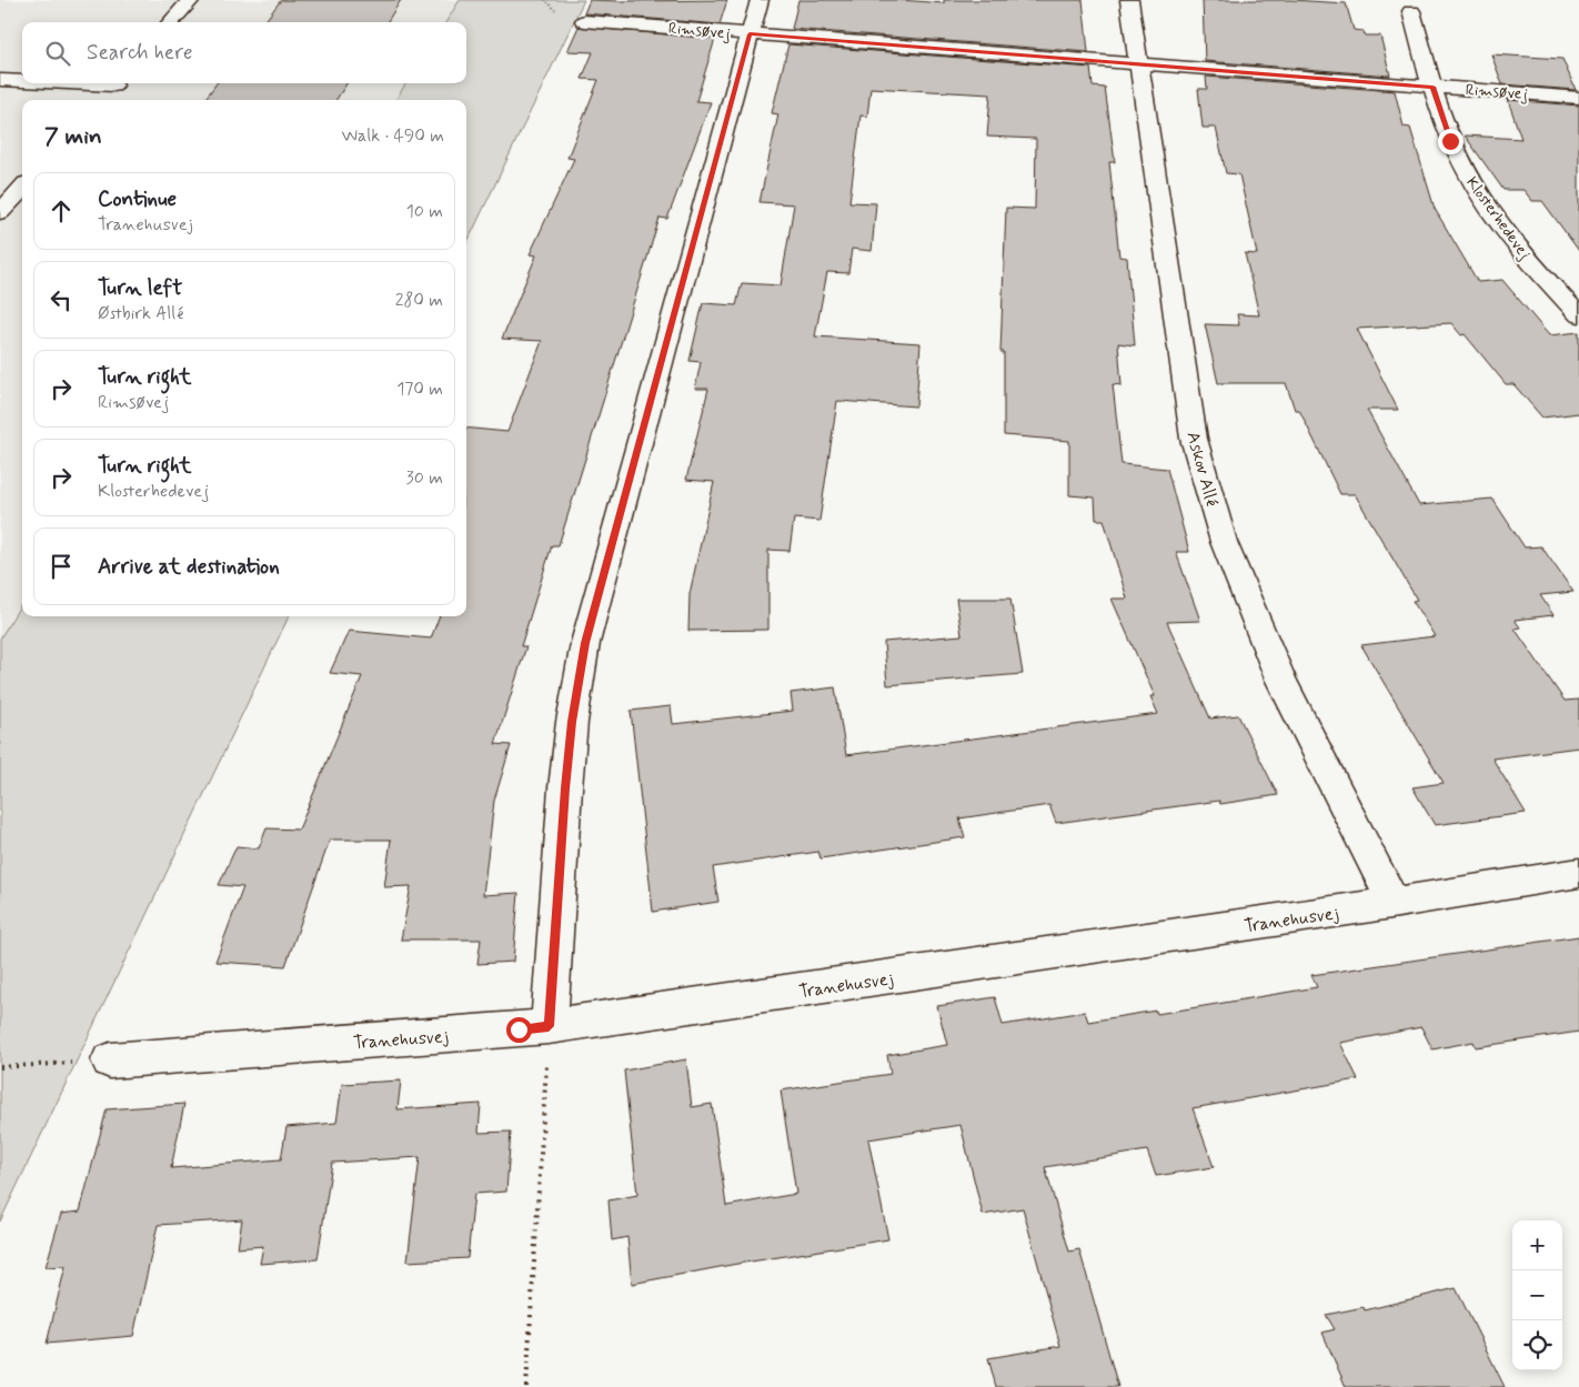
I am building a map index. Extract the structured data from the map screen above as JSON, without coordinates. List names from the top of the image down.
{
  "streets": {
    "street": [
      "Rimsøvej",
      "Klosterhedevej",
      "Askov Allé",
      "Tranehusvej"
    ]
  },
  "crossings": [
    ["Rimsøvej", "Klosterhedevej"],
    ["Rimsøvej", "Askov Allé"],
    ["Askov Allé", "Tranehusvej"]
  ],
  "page": {
    "search": "Search here",
    "heading": ["7 min", "Walk · 490 m"],
    "list": [
      ["Continue", "Tranehusvej", "10 m"],
      ["Turn left", "Østbirk Allé", "280 m"],
      ["Turn right", "Rimsøvej", "170 m"],
      ["Turn right", "Klosterhedevej", "30 m"],
      "Arrive at destination"
    ],
    "map_buttons": ["+", "−"]
  }
}
